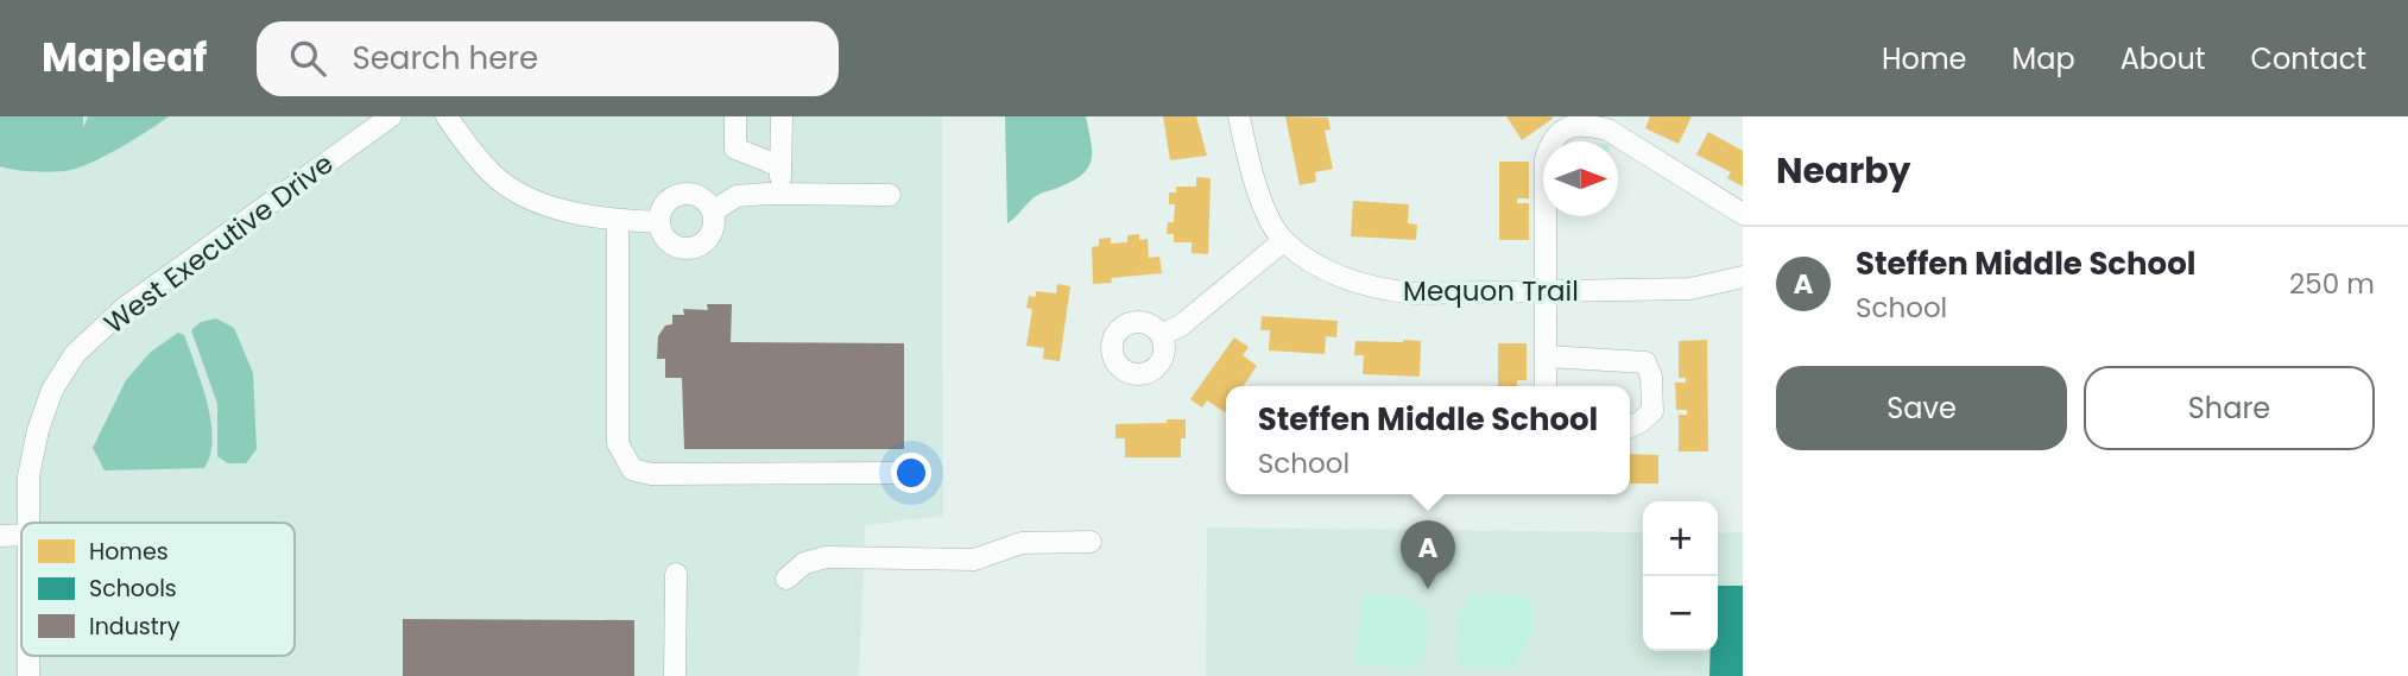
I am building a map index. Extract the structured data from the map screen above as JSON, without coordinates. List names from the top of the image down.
{
  "streets": {
    "street": ["West Executive Drive", "Mequon Trail"]
  },
  "legend": ["Homes", "Schools", "Industry"],
  "north": "right",
  "page": {
    "header": "Mapleaf",
    "search": "Search here",
    "nav": [
      "Home",
      "Map",
      "About",
      "Contact"
    ],
    "heading": "Nearby",
    "list": [
      {
        "mark": "A",
        "name": "Steffen Middle School",
        "note": "School",
        "value": "250 m"
      }
    ],
    "buttons": ["Save", "Share"],
    "popup": ["Steffen Middle School", "School"],
    "map_buttons": ["+", "−"],
    "pins": "A"
  }
}
